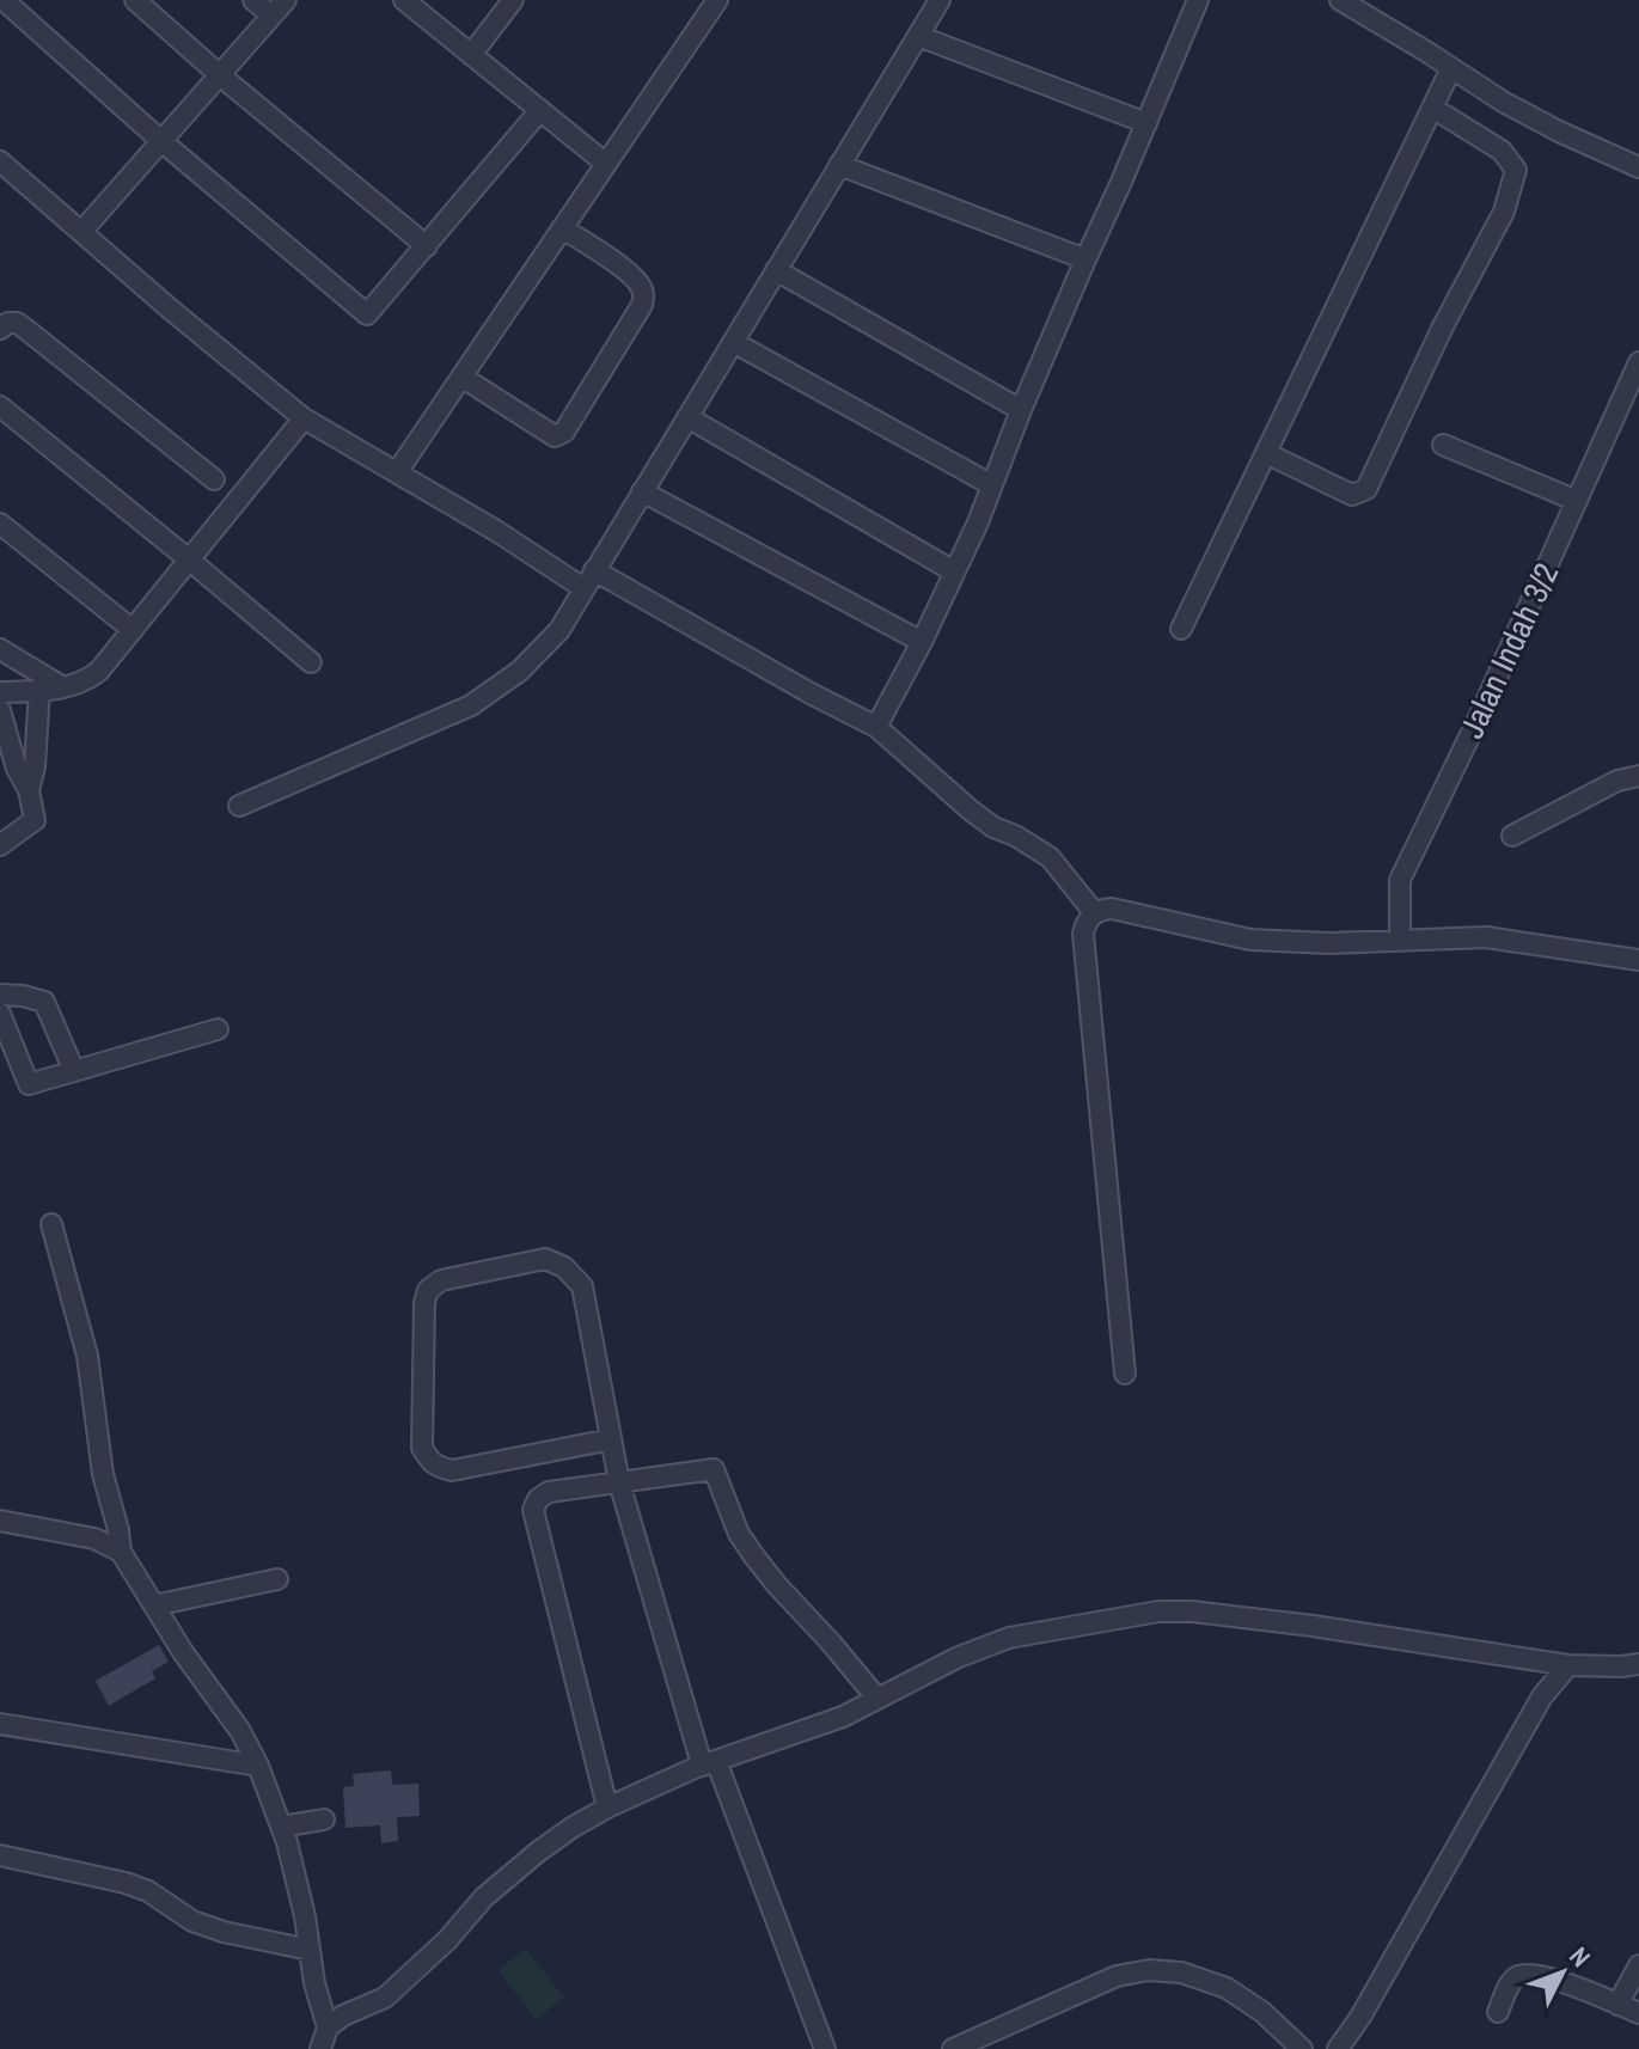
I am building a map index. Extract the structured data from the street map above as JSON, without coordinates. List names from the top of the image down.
{
  "streets": {
    "street": ["Jalan Indah 3/2"]
  },
  "north": "top right"
}
